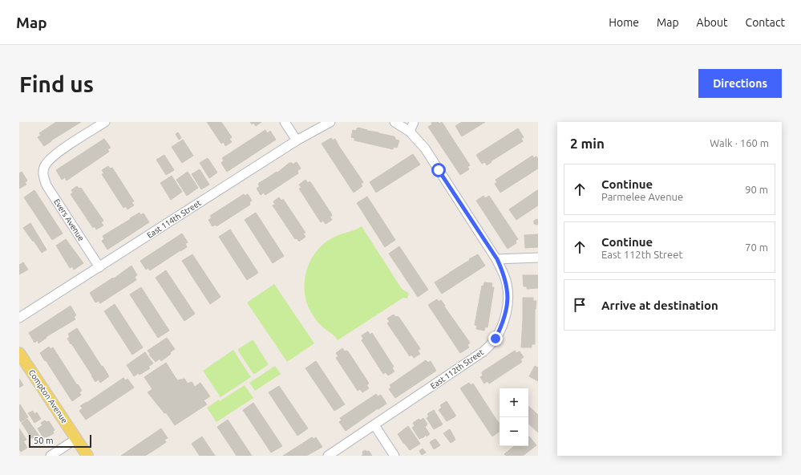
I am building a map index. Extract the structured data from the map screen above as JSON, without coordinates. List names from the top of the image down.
{
  "streets": {
    "main road": ["Compton Avenue"],
    "street": ["East 114th Street", "Evers Avenue", "East 112th Street"]
  },
  "crossings": [
    ["East 114th Street", "Evers Avenue"]
  ],
  "scale_bar": "50 m",
  "page": {
    "header": "Map",
    "nav": [
      "Home",
      "Map",
      "About",
      "Contact"
    ],
    "buttons": "Directions",
    "title": "Find us",
    "heading": ["2 min", "Walk · 160 m"],
    "list": [
      ["Continue", "Parmelee Avenue", "90 m"],
      ["Continue", "East 112th Street", "70 m"],
      "Arrive at destination"
    ],
    "map_buttons": ["+", "−"],
    "scale": "50 m"
  }
}
